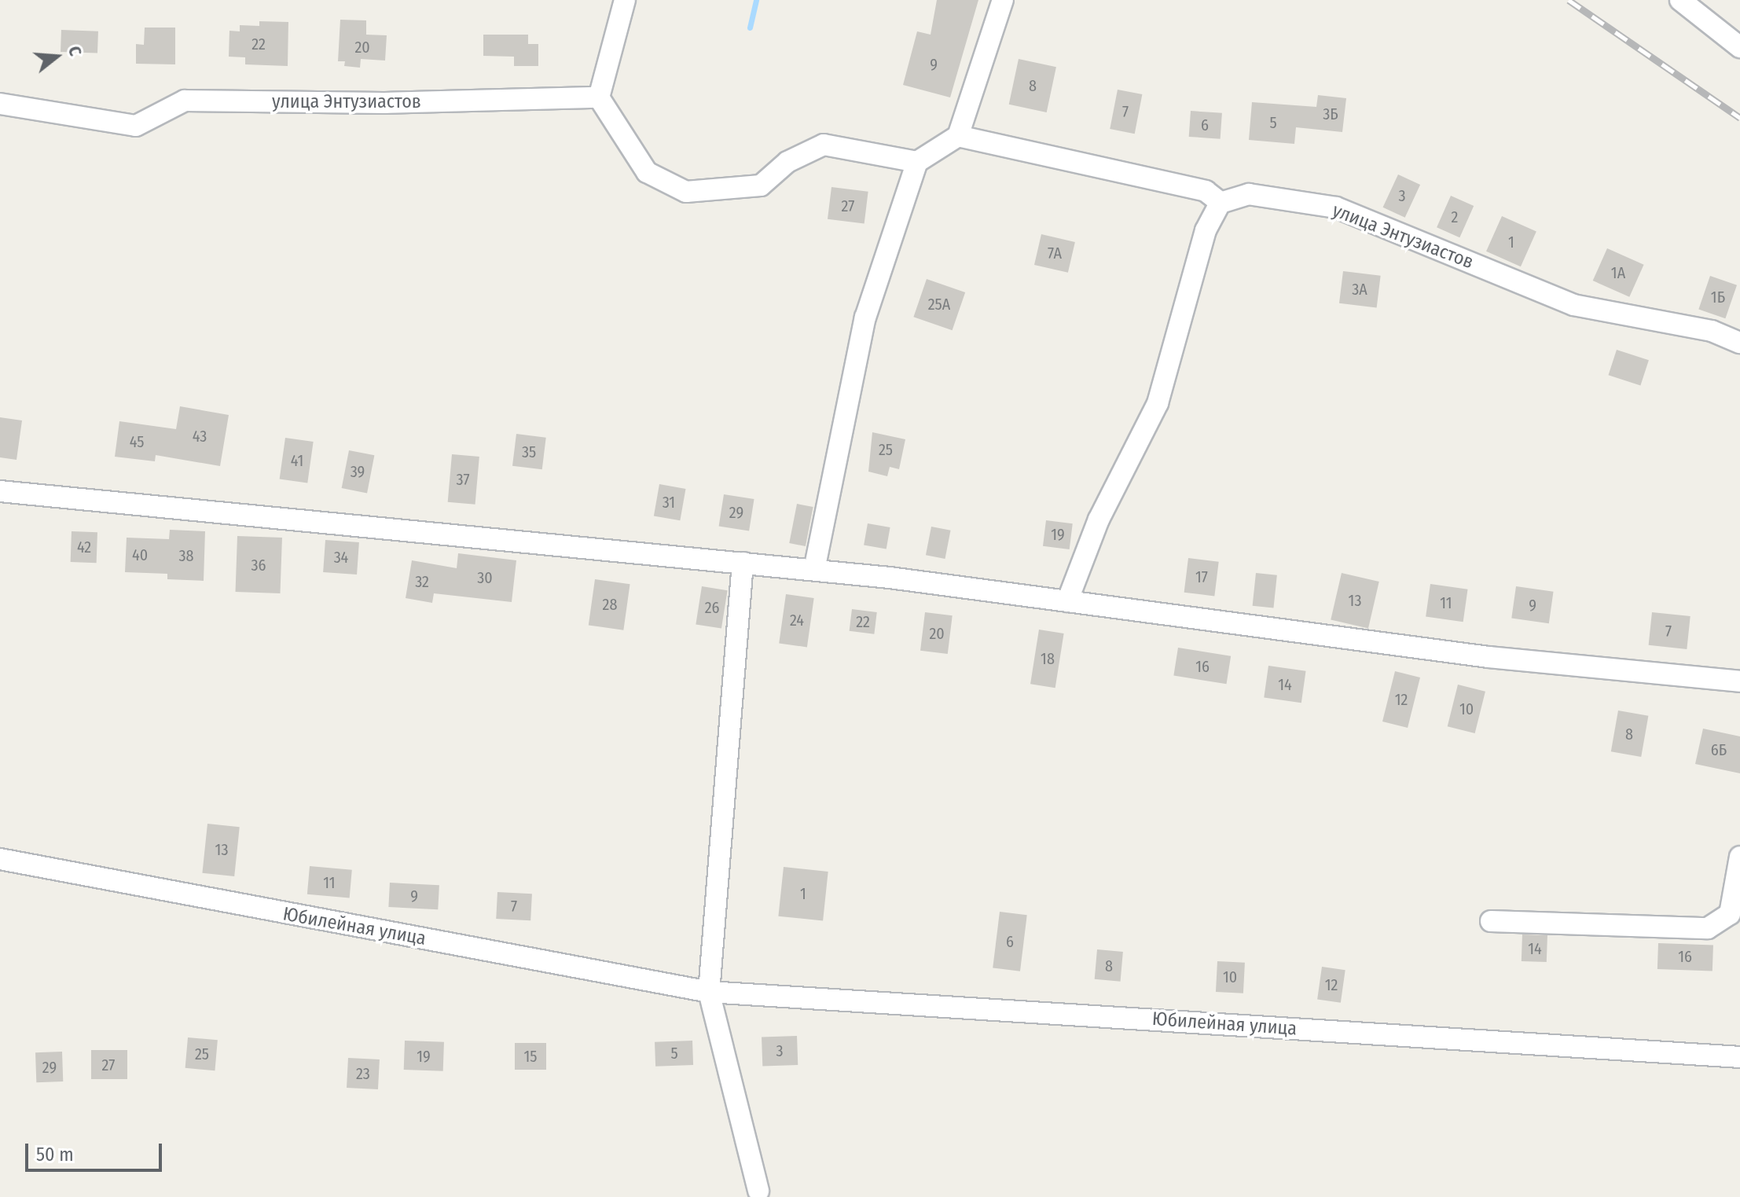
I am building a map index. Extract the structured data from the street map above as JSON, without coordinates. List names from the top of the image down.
{
  "streets": {
    "street": ["улица Энтузиастов", "Юбилейная улица"]
  },
  "house_numbers": [
    "22",
    "20",
    "9",
    "8",
    "7",
    "3Б",
    "5",
    "6",
    "3",
    "27",
    "2",
    "1",
    "7А",
    "1А",
    "3А",
    "1Б",
    "25А",
    "43",
    "45",
    "25",
    "35",
    "41",
    "39",
    "37",
    "31",
    "29",
    "19",
    "42",
    "40",
    "38",
    "34",
    "36",
    "17",
    "30",
    "32",
    "13",
    "11",
    "28",
    "9",
    "26",
    "24",
    "22",
    "7",
    "20",
    "18",
    "16",
    "14",
    "12",
    "10",
    "8",
    "6Б",
    "13",
    "11",
    "1",
    "9",
    "7",
    "6",
    "14",
    "16",
    "8",
    "10",
    "12",
    "3",
    "5",
    "25",
    "19",
    "15",
    "27",
    "29",
    "23"
  ],
  "scale_bar": "50 m",
  "north": "right"
}
